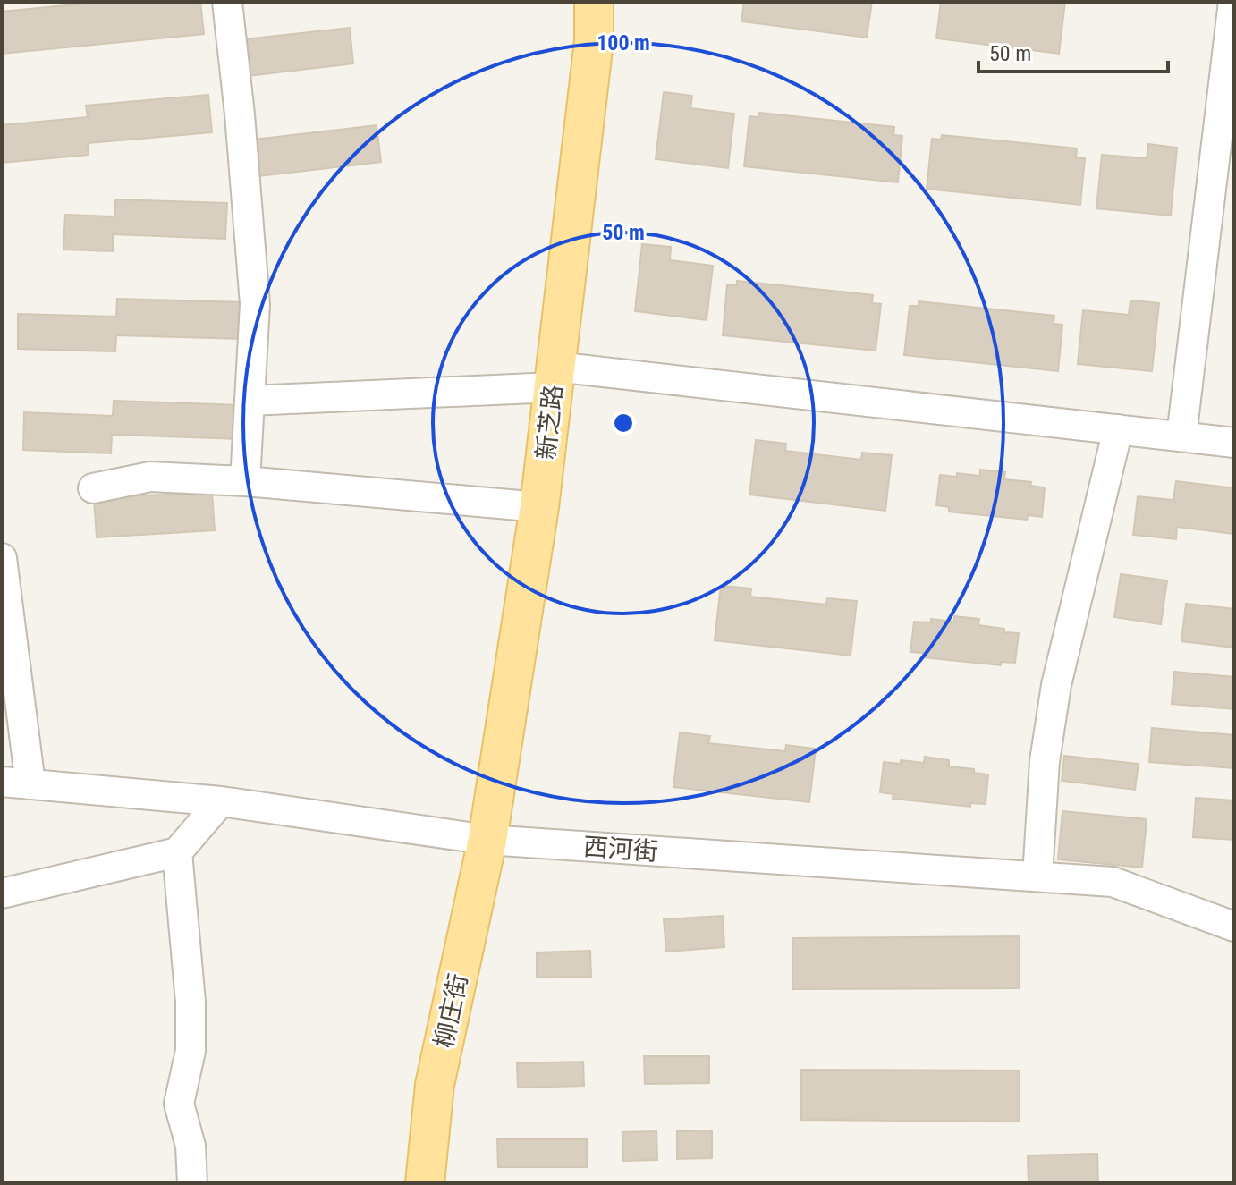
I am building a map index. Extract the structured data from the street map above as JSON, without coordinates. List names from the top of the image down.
{
  "streets": {
    "main road": ["新芝路", "柳庄街"],
    "street": ["西河街"]
  },
  "crossings": [
    ["新芝路", "西河街"],
    ["新芝路", "柳庄街"],
    ["西河街", "柳庄街"]
  ],
  "scale_bar": "50 m",
  "rings": ["100 m", "50 m"]
}
